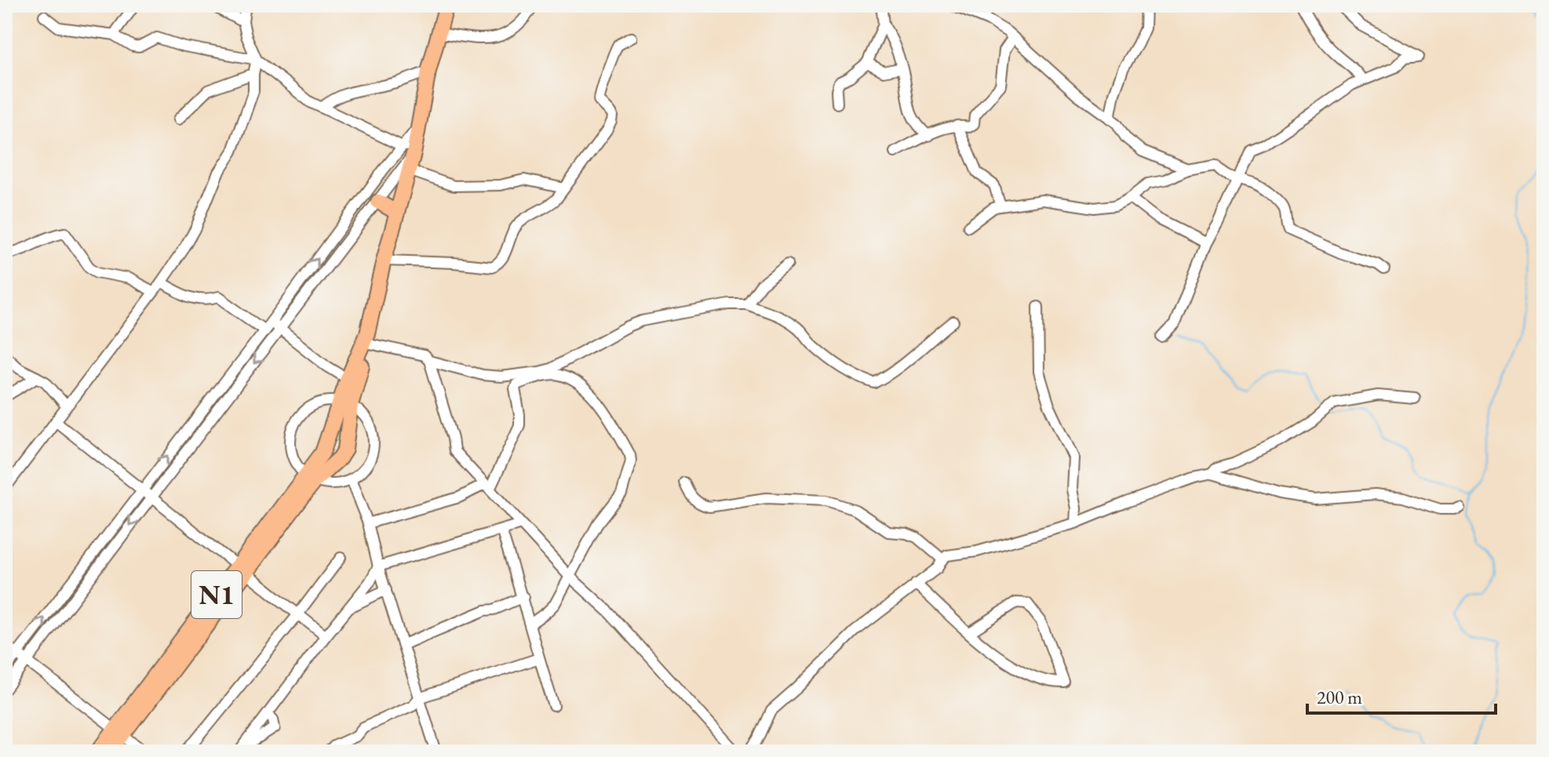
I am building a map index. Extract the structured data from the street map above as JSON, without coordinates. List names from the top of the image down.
{
  "streets": {
    "highway": ["N1"]
  },
  "scale_bar": "200 m"
}
